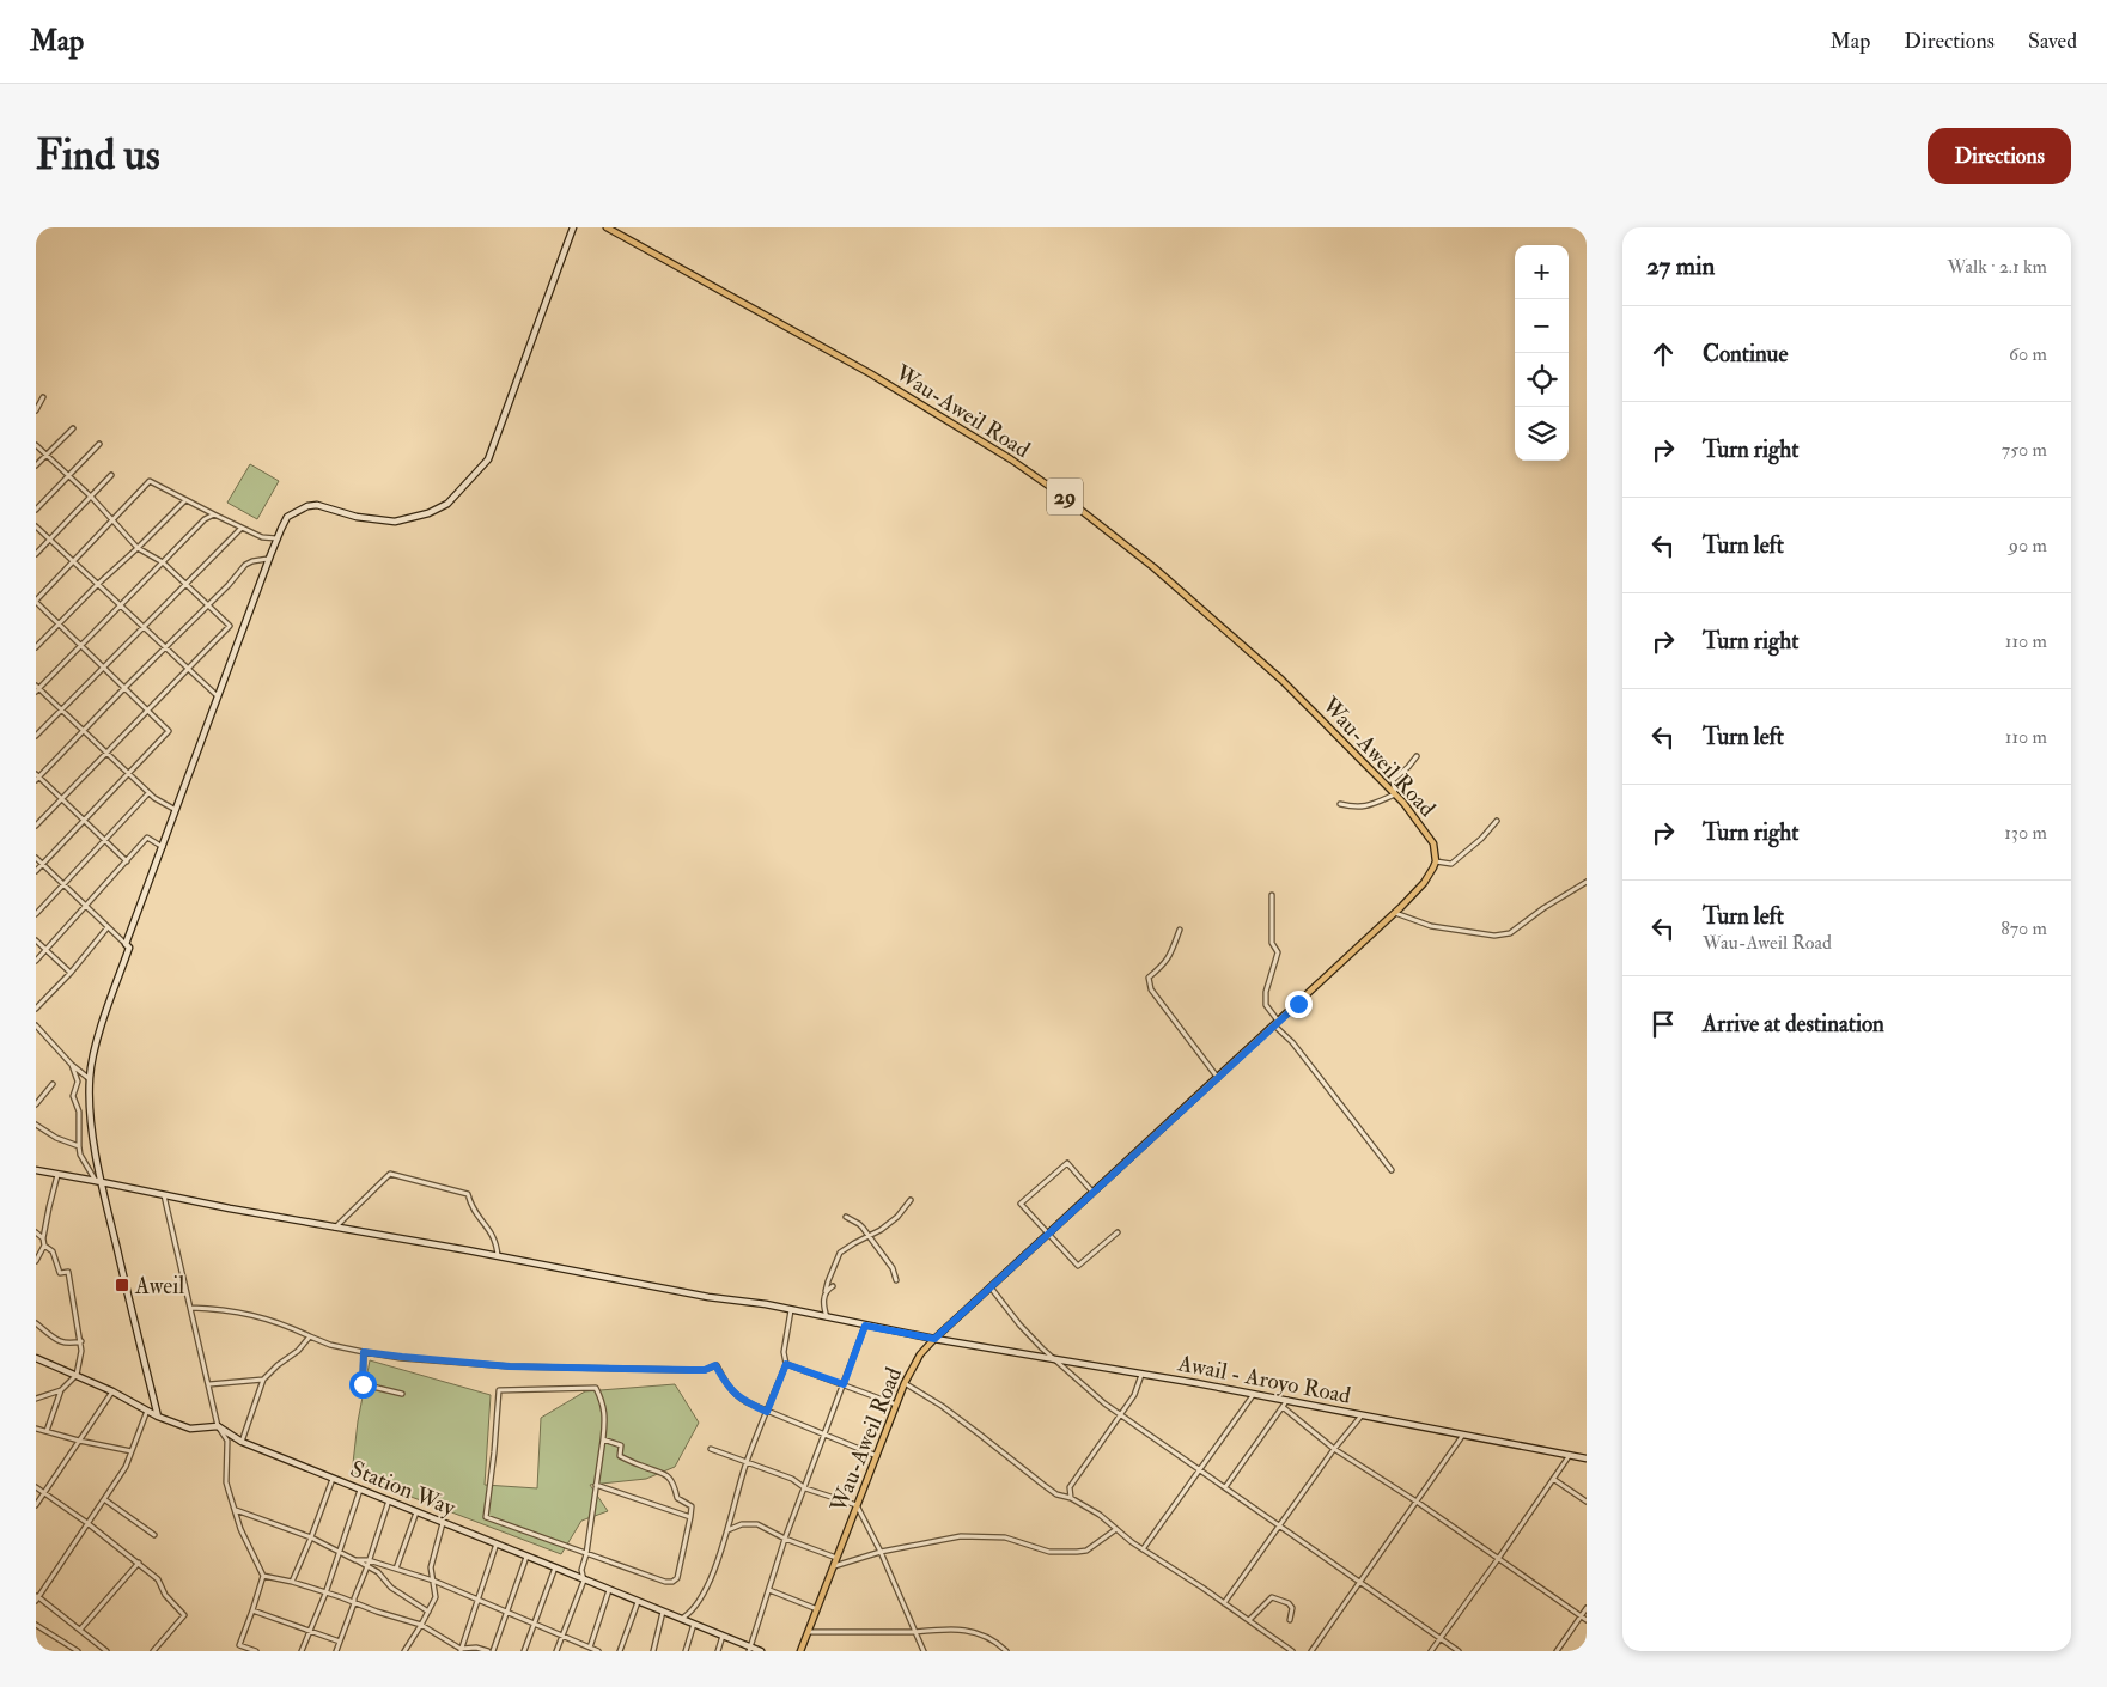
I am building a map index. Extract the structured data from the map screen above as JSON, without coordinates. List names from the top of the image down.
{
  "streets": {
    "main road": ["Wau-Aweil Road", "29"],
    "street": ["Awail - Aroyo Road", "Station Way"]
  },
  "crossings": [
    ["Wau-Aweil Road", "Awail - Aroyo Road"]
  ],
  "places": {
    "transit": ["Aweil"]
  },
  "page": {
    "header": "Map",
    "nav": ["Map", "Directions", "Saved"],
    "buttons": "Directions",
    "title": "Find us",
    "heading": ["27 min", "Walk · 2.1 km"],
    "map_buttons": ["+", "−"],
    "list": [
      ["Continue", "60 m"],
      ["Turn right", "750 m"],
      ["Turn left", "90 m"],
      ["Turn right", "110 m"],
      ["Turn left", "110 m"],
      ["Turn right", "130 m"],
      ["Turn left", "Wau-Aweil Road", "870 m"],
      "Arrive at destination"
    ]
  }
}
